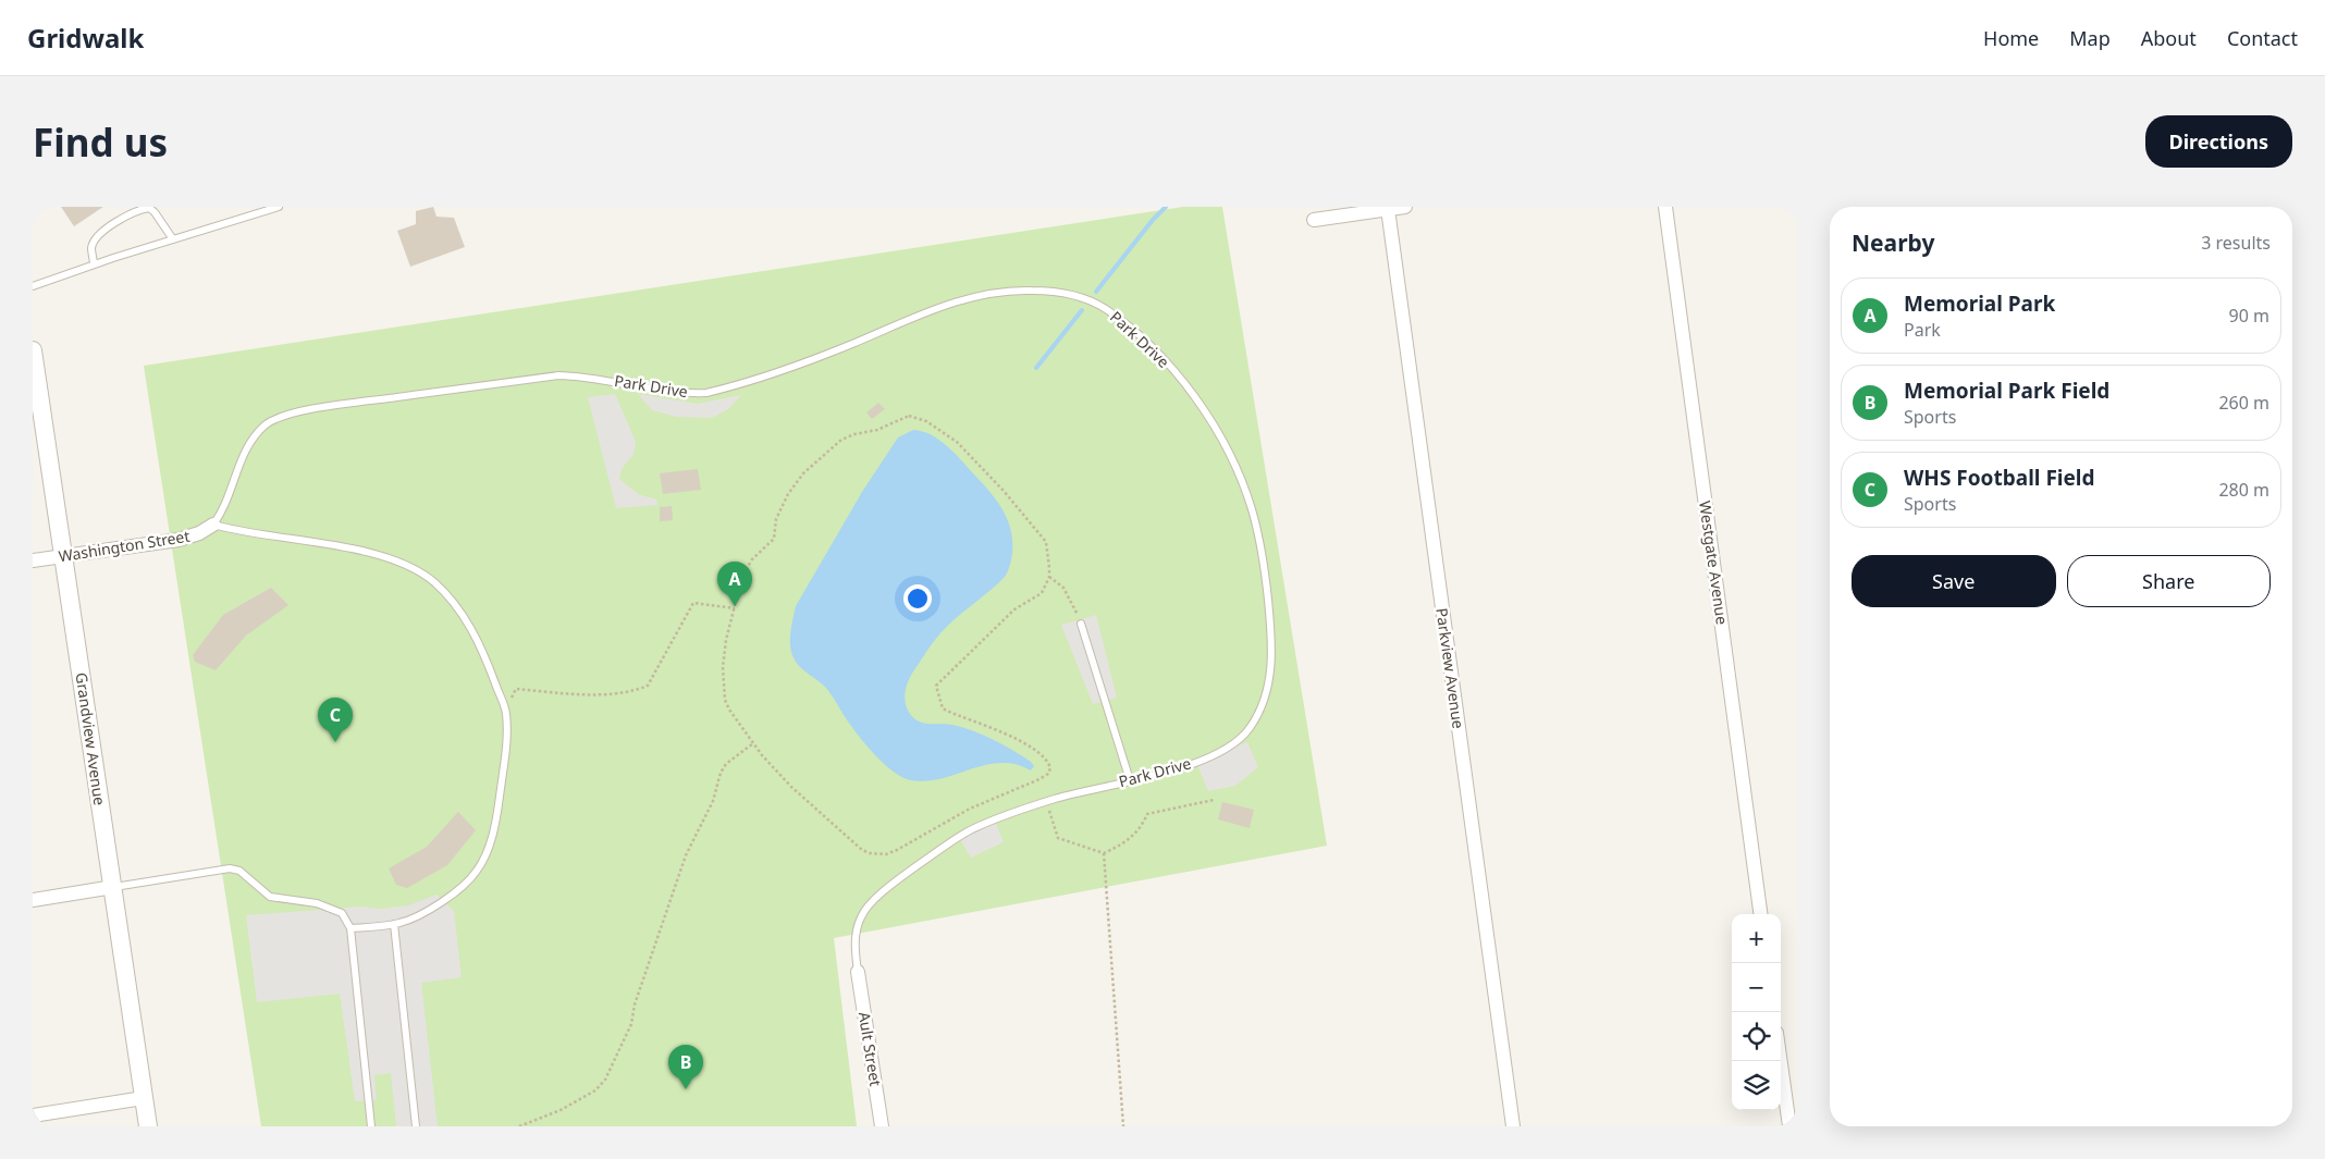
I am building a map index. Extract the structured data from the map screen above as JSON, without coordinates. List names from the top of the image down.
{
  "streets": {
    "street": [
      "Washington Street",
      "Westgate Avenue",
      "Parkview Avenue",
      "Grandview Avenue",
      "Ault Street"
    ],
    "lane": ["Park Drive"]
  },
  "crossings": [
    ["Park Drive", "Washington Street"],
    ["Park Drive", "Ault Street"],
    ["Washington Street", "Grandview Avenue"]
  ],
  "page": {
    "header": "Gridwalk",
    "nav": [
      "Home",
      "Map",
      "About",
      "Contact"
    ],
    "buttons": [
      "Directions",
      ["Save", "Share"]
    ],
    "title": "Find us",
    "heading": ["Nearby", "3 results"],
    "list": [
      {
        "mark": "A",
        "name": "Memorial Park",
        "note": "Park",
        "value": "90 m"
      },
      {
        "mark": "B",
        "name": "Memorial Park Field",
        "note": "Sports",
        "value": "260 m"
      },
      {
        "mark": "C",
        "name": "WHS Football Field",
        "note": "Sports",
        "value": "280 m"
      }
    ],
    "pins": ["A", "C", "B"],
    "map_buttons": ["+", "−"]
  }
}
